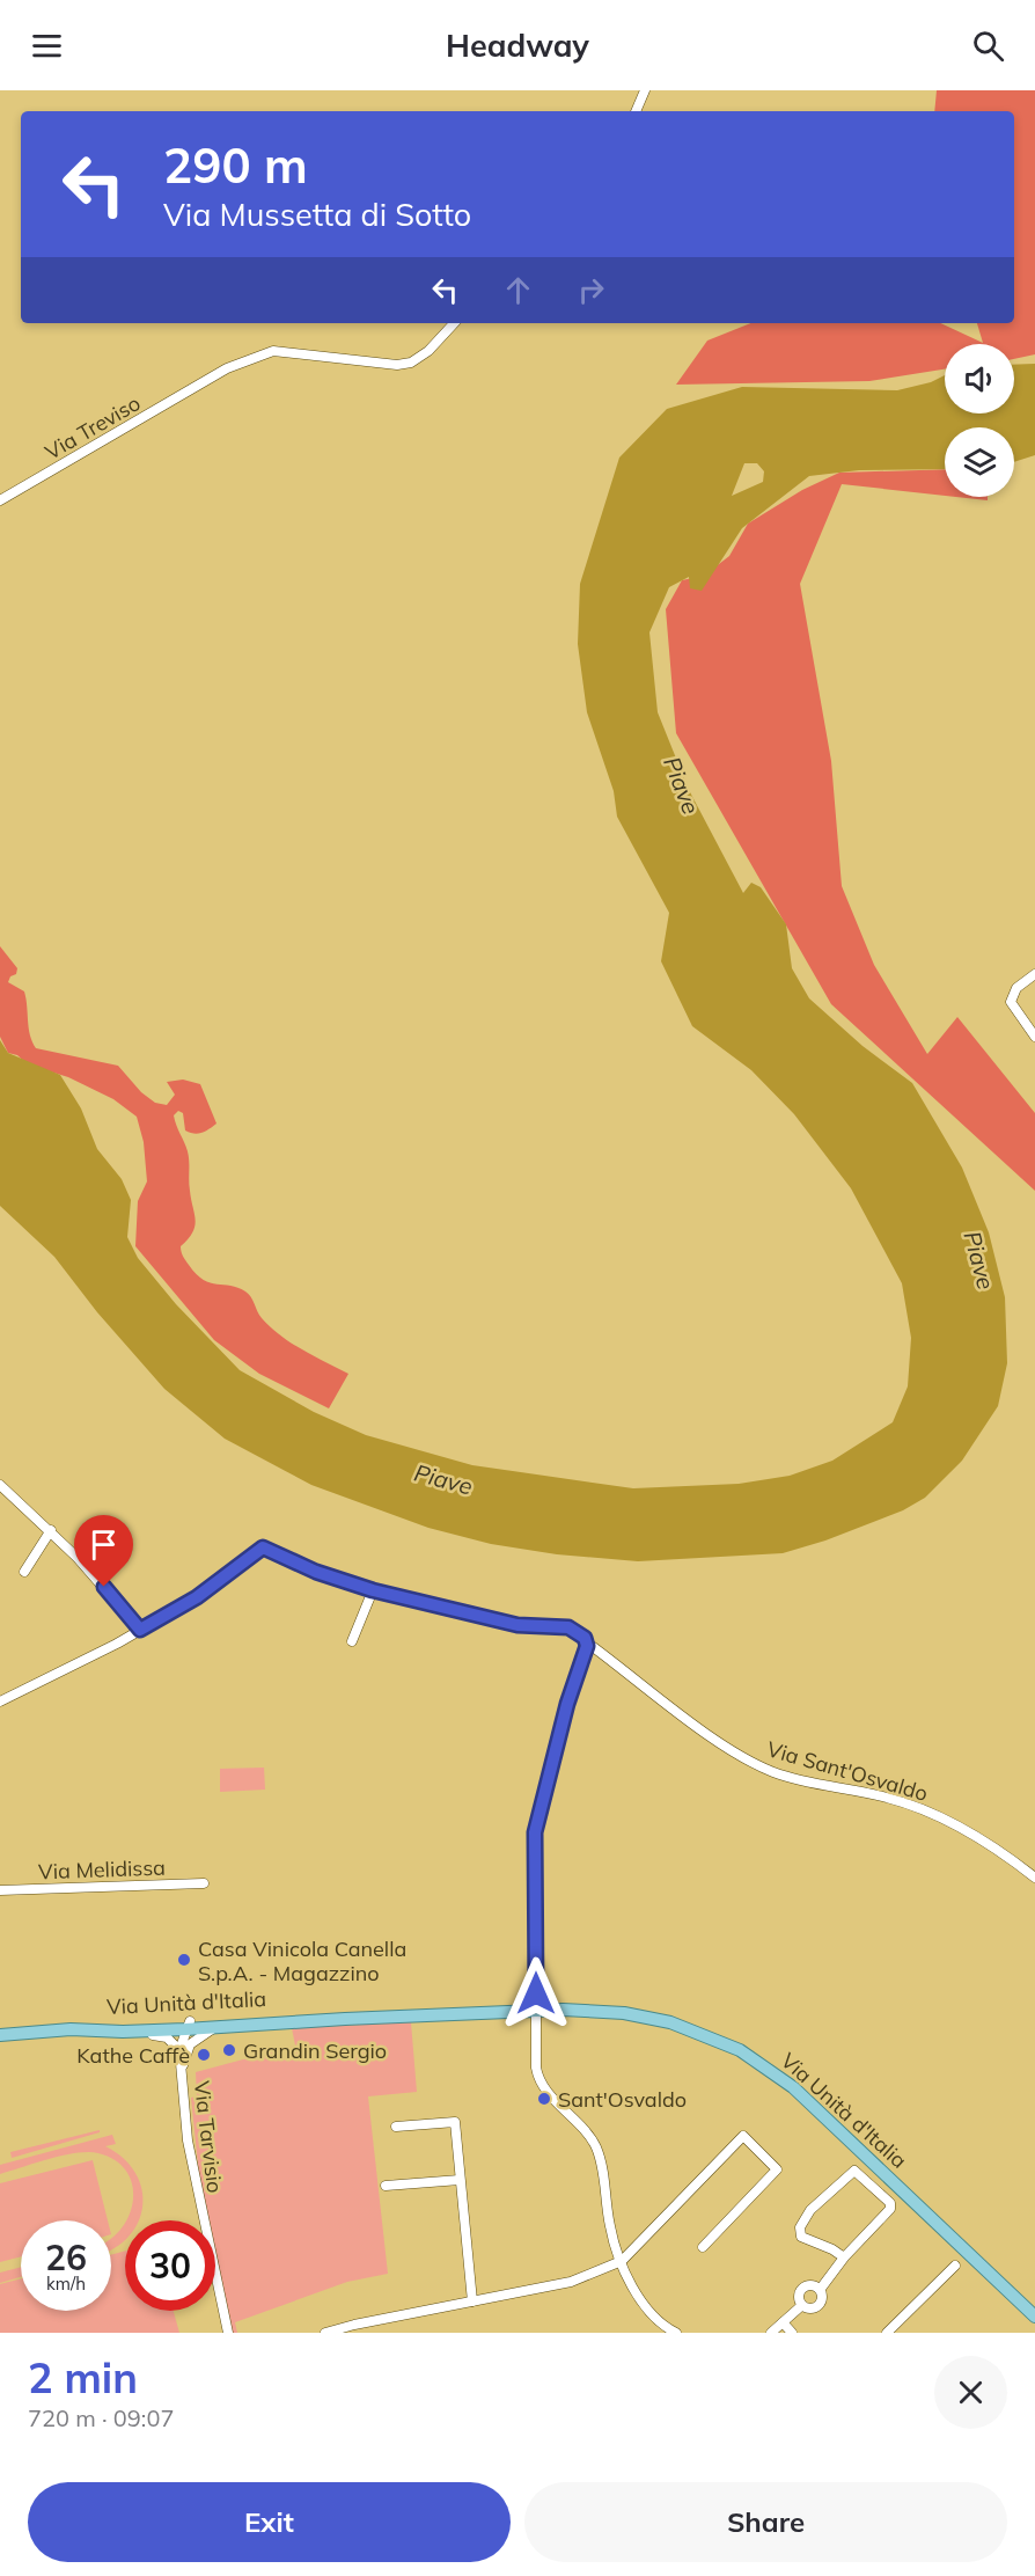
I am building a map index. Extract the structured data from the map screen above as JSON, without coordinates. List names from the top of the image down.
{
  "streets": {
    "main road": ["Via Unità d'Italia"],
    "street": [
      "Via Treviso",
      "Via Sant'Osvaldo",
      "Via Melidissa",
      "Via Tarvisio"
    ]
  },
  "crossings": [
    ["Via Unità d'Italia", "Via Tarvisio"]
  ],
  "water": ["Piave"],
  "places": [
    "Casa Vinicola Canella S.p.A. - Magazzino",
    "Grandin Sergio",
    "Kathe Caffè",
    "Sant'Osvaldo"
  ],
  "page": {
    "header": "Headway",
    "turn": ["290 m", "Via Mussetta di Sotto"],
    "speed": "26 km/h",
    "limit": "30",
    "heading": ["2 min", "720 m · 09:07"],
    "buttons": ["Exit", "Share"]
  }
}
